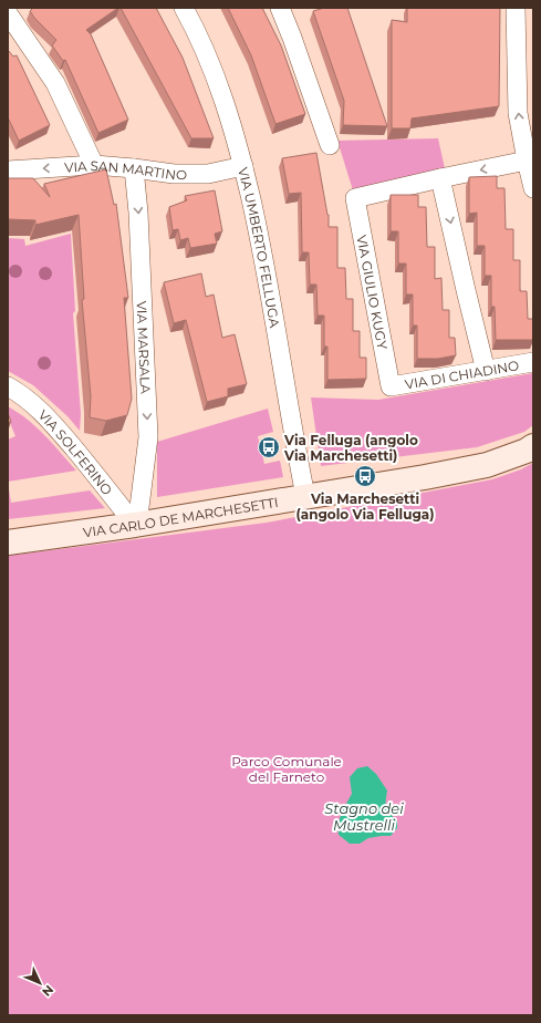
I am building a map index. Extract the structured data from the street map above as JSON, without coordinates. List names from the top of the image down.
{
  "streets": {
    "main road": ["VIA CARLO DE MARCHESETTI"],
    "street": [
      "VIA SAN MARTINO",
      "VIA UMBERTO FELLUGA",
      "VIA GIULIO KUGY",
      "VIA MARSALA",
      "VIA DI CHIADINO",
      "VIA SOLFERINO"
    ]
  },
  "crossings": [
    ["VIA SAN MARTINO", "VIA UMBERTO FELLUGA"],
    ["VIA SAN MARTINO", "VIA MARSALA"],
    ["VIA UMBERTO FELLUGA", "VIA CARLO DE MARCHESETTI"],
    ["VIA GIULIO KUGY", "VIA DI CHIADINO"],
    ["VIA MARSALA", "VIA SOLFERINO"],
    ["VIA MARSALA", "VIA CARLO DE MARCHESETTI"],
    ["VIA SOLFERINO", "VIA CARLO DE MARCHESETTI"]
  ],
  "one_way": ["VIA SAN MARTINO", "VIA MARSALA"],
  "water": ["Stagno dei Mustrelli"],
  "parks": ["Parco Comunale del Farneto"],
  "places": {
    "bus stop": ["Via Felluga (angolo Via Marchesetti)", "Via Marchesetti (angolo Via Felluga)"]
  },
  "north": "bottom right"
}
